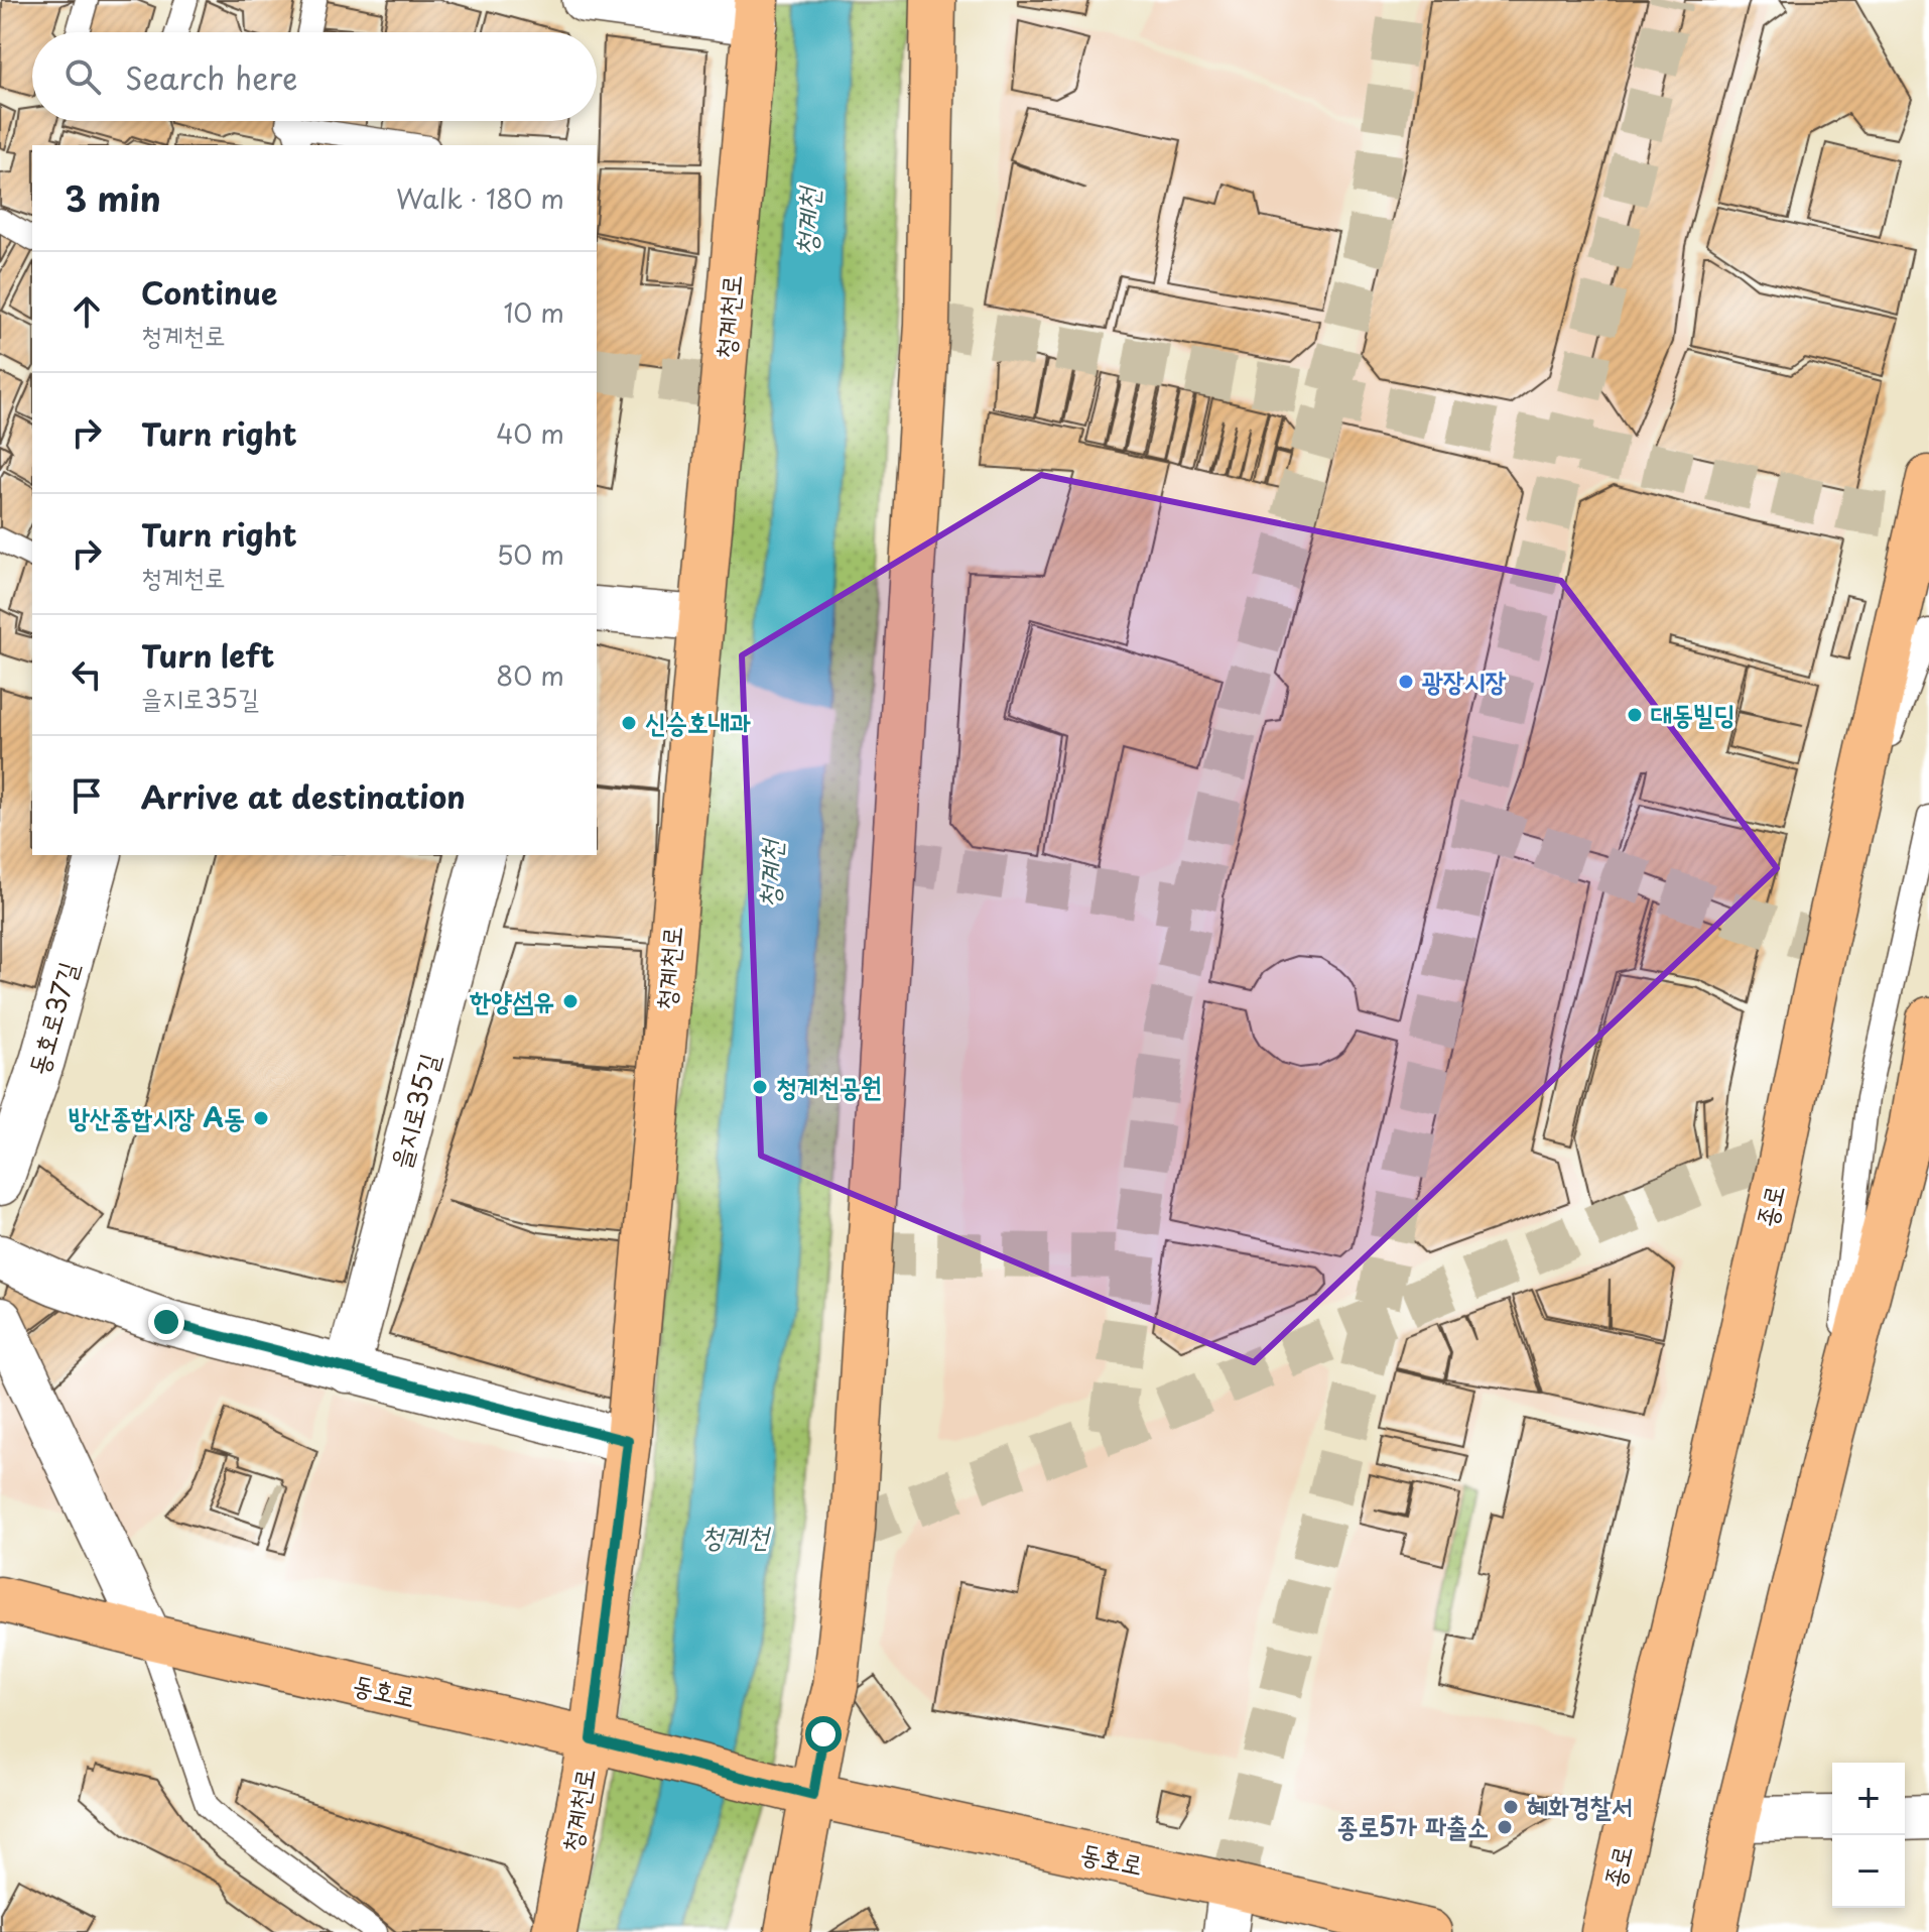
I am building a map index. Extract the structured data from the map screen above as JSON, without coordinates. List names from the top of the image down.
{
  "streets": {
    "main road": ["청계천로", "종로", "동호로"],
    "street": ["동호로37길", "을지로35길"]
  },
  "crossings": [
    ["청계천로", "동호로"]
  ],
  "water": ["청계천"],
  "places": [
    "광장시장",
    "대동빌딩",
    "신승호내과",
    "한양섬유",
    "청계천공원",
    "방산종합시장 A동",
    "혜화경찰서",
    "종로5가 파출소"
  ],
  "page": {
    "search": "Search here",
    "heading": ["3 min", "Walk · 180 m"],
    "list": [
      ["Continue", "청계천로", "10 m"],
      ["Turn right", "40 m"],
      ["Turn right", "청계천로", "50 m"],
      ["Turn left", "을지로35길", "80 m"],
      "Arrive at destination"
    ],
    "map_buttons": ["+", "−"]
  }
}
